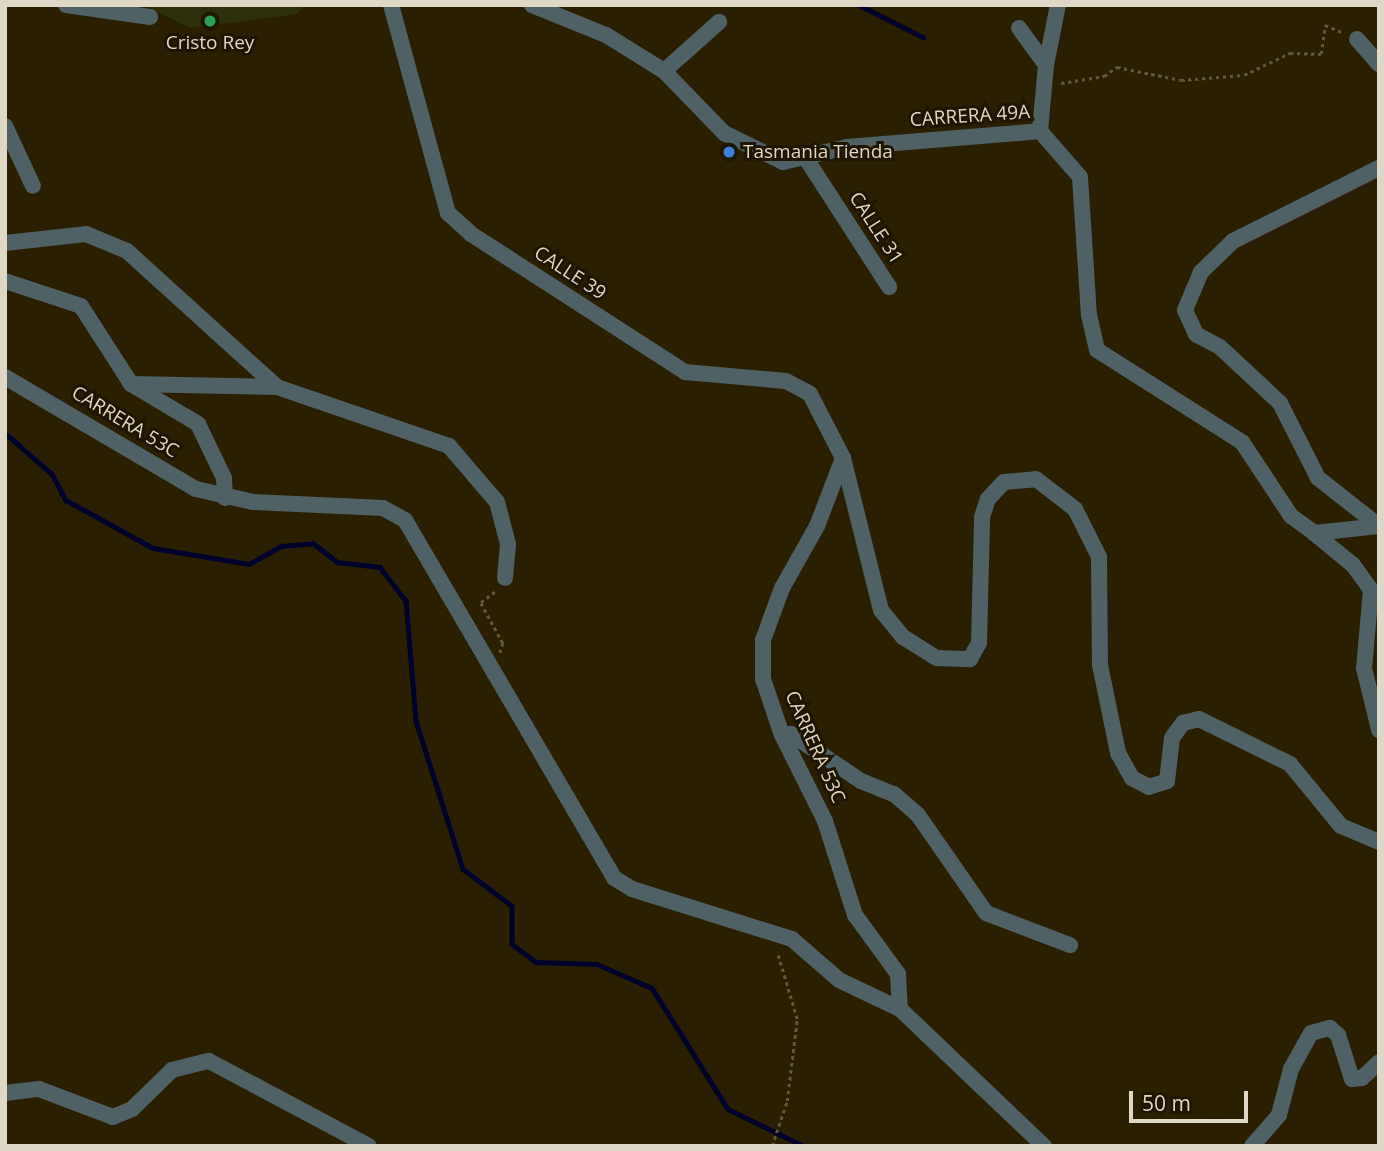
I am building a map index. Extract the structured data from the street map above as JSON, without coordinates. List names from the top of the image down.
{
  "streets": {
    "street": [
      "CARRERA 49A",
      "CALLE 31",
      "CALLE 39",
      "CARRERA 53C"
    ]
  },
  "crossings": [
    ["CARRERA 49A", "CALLE 31"],
    ["CALLE 39", "CARRERA 53C"]
  ],
  "places": ["Cristo Rey", "Tasmania Tienda"],
  "scale_bar": "50 m"
}
